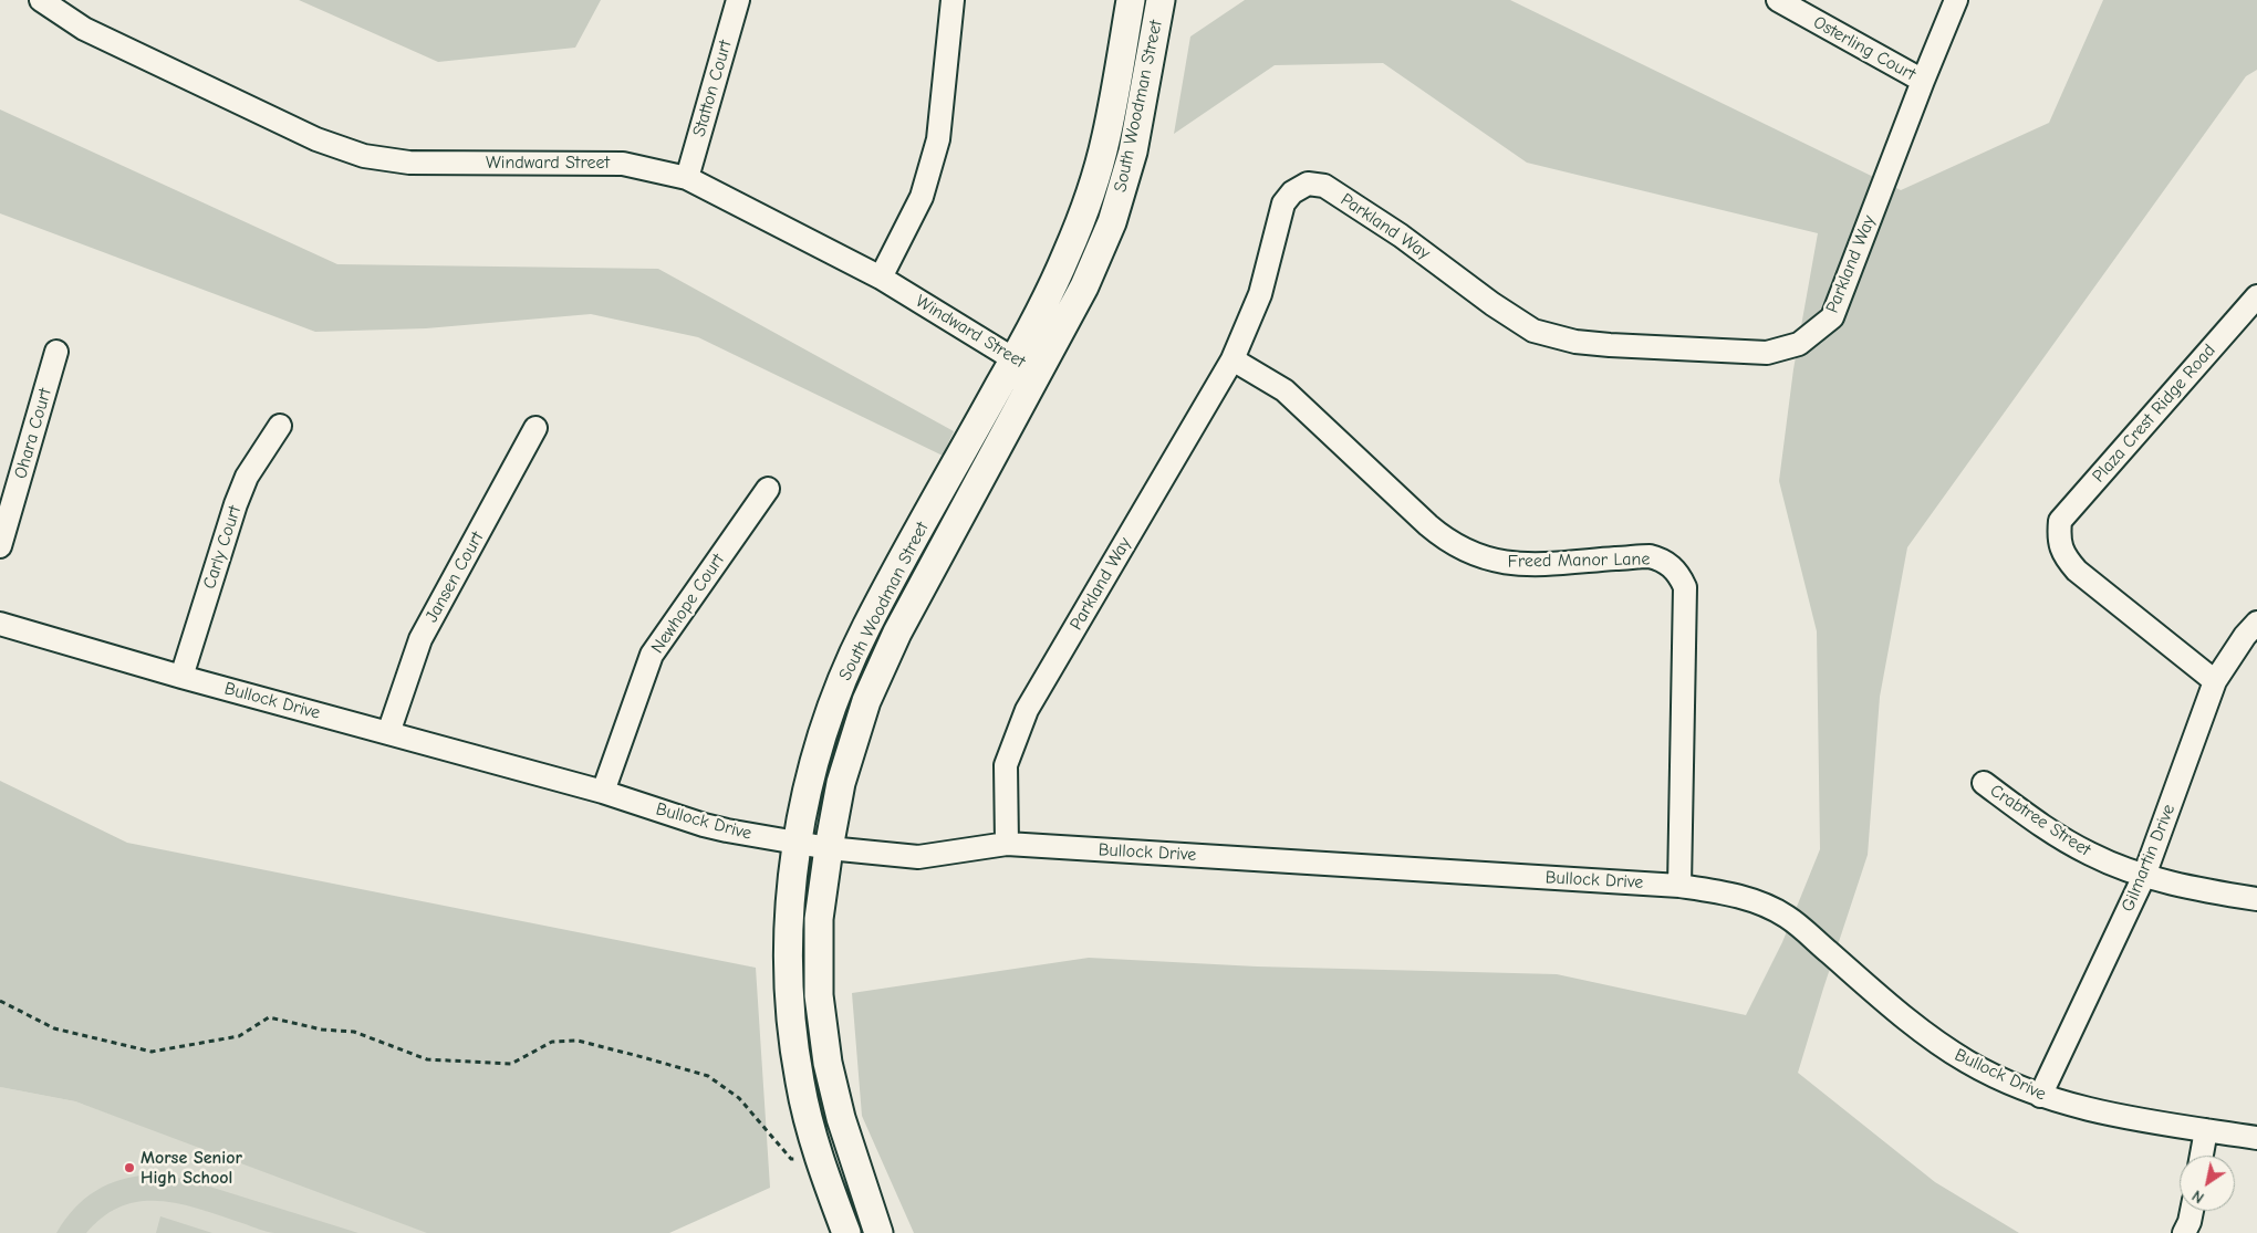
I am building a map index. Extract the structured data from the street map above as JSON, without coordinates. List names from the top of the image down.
{
  "streets": {
    "main road": ["South Woodman Street"],
    "street": [
      "Osterling Court",
      "Statton Court",
      "Windward Street",
      "Parkland Way",
      "Plaza Crest Ridge Road",
      "Ohara Court",
      "Carly Court",
      "Freed Manor Lane",
      "Jansen Court",
      "Newhope Court",
      "Bullock Drive",
      "Crabtree Street",
      "Gilmartin Drive"
    ]
  },
  "crossings": [
    ["Osterling Court", "Parkland Way"],
    ["Statton Court", "Windward Street"],
    ["South Woodman Street", "Windward Street"],
    ["South Woodman Street", "Bullock Drive"],
    ["Parkland Way", "Freed Manor Lane"],
    ["Parkland Way", "Bullock Drive"],
    ["Plaza Crest Ridge Road", "Gilmartin Drive"],
    ["Carly Court", "Bullock Drive"],
    ["Freed Manor Lane", "Bullock Drive"],
    ["Jansen Court", "Bullock Drive"],
    ["Newhope Court", "Bullock Drive"],
    ["Bullock Drive", "Gilmartin Drive"],
    ["Crabtree Street", "Gilmartin Drive"]
  ],
  "places": ["Morse Senior High School"],
  "north": "bottom left"
}
